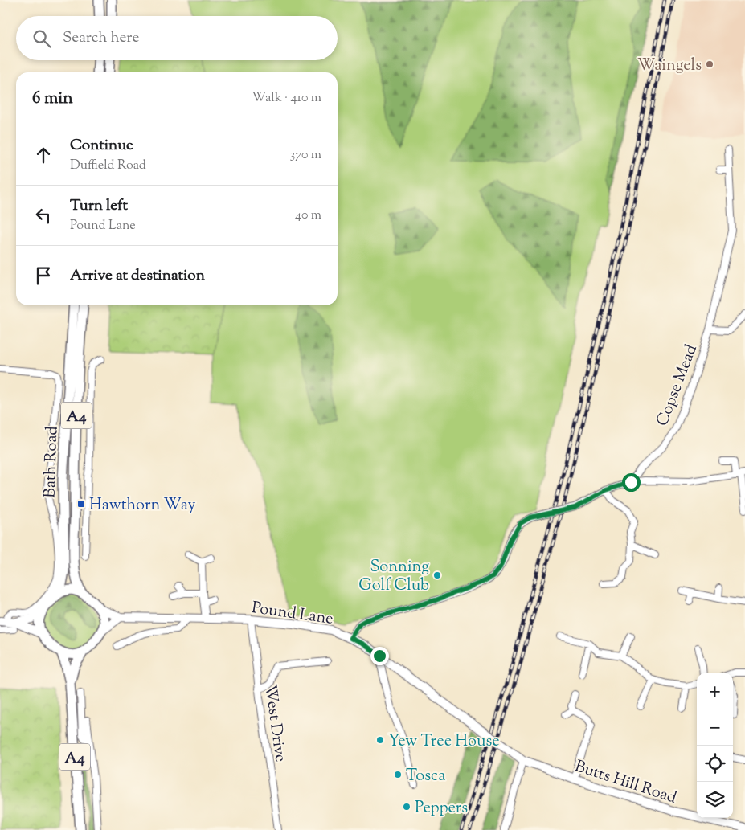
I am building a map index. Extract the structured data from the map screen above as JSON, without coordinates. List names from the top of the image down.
{
  "streets": {
    "main road": ["A4", "Bath Road"],
    "street": [
      "Copse Mead",
      "Pound Lane",
      "West Drive",
      "Butts Hill Road"
    ]
  },
  "crossings": [
    ["A4", "Bath Road"],
    ["A4", "Pound Lane"],
    ["Bath Road", "Pound Lane"],
    ["Pound Lane", "West Drive"],
    ["Pound Lane", "Butts Hill Road"]
  ],
  "places": {
    "other": [
      "Waingels",
      "Sonning Golf Club",
      "Yew Tree House",
      "Tosca",
      "Peppers"
    ],
    "transit": ["Hawthorn Way"]
  },
  "page": {
    "search": "Search here",
    "heading": ["6 min", "Walk · 410 m"],
    "list": [
      ["Continue", "Duffield Road", "370 m"],
      ["Turn left", "Pound Lane", "40 m"],
      "Arrive at destination"
    ],
    "map_buttons": ["+", "−"]
  }
}
